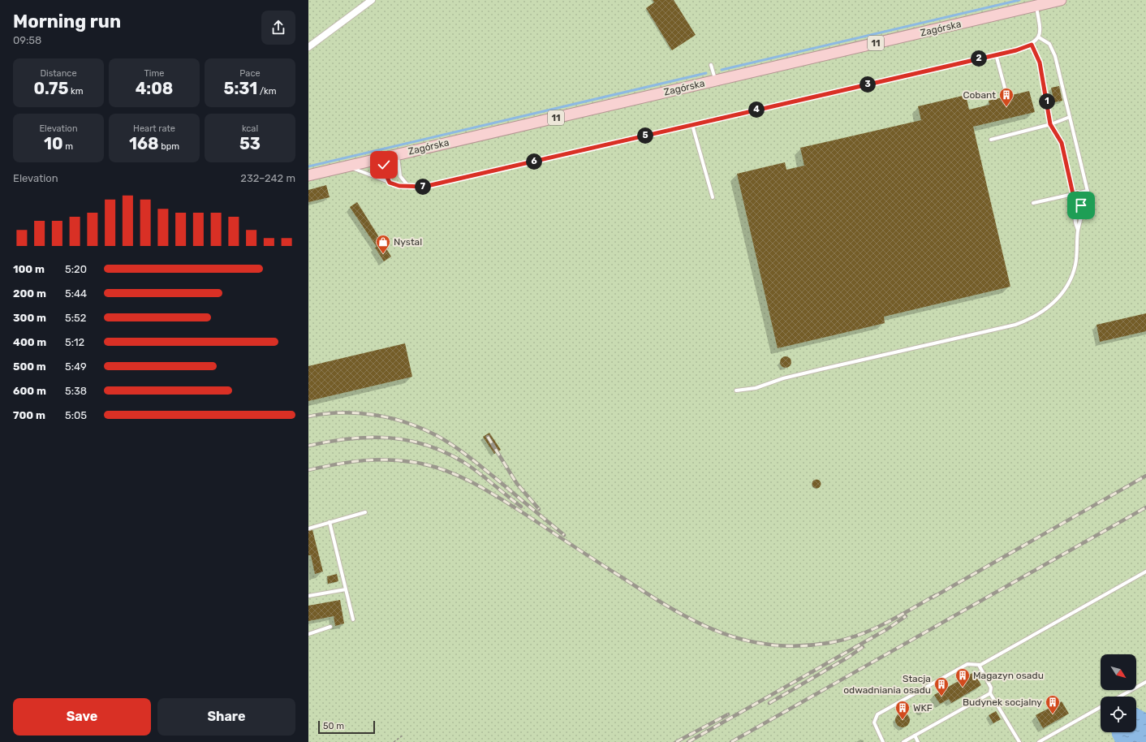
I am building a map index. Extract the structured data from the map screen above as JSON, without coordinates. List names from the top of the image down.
{
  "streets": {
    "highway": ["Zagórska", "11"]
  },
  "places": {
    "building": [
      "Cobant",
      "Magazyn osadu",
      "Stacja odwadniania osadu",
      "Budynek socjalny",
      "WKF"
    ],
    "shop": ["Nystal"]
  },
  "scale_bar": "50 m",
  "north": "bottom right",
  "page": {
    "heading": ["Morning run", "09:58"],
    "pins": [
      "2",
      "3",
      "1",
      "4",
      "5",
      "6",
      "7"
    ],
    "stats": [
      ["Distance", "0.75 km"],
      ["Time", "4:08"],
      ["Pace", "5:31 /km"],
      ["Elevation", "10 m"],
      ["Heart rate", "168 bpm"],
      ["kcal", "53"]
    ],
    "chart": ["Elevation", "232–242 m"],
    "list": [
      {
        "name": "100 m",
        "note": "5:20"
      },
      {
        "name": "200 m",
        "note": "5:44"
      },
      {
        "name": "300 m",
        "note": "5:52"
      },
      {
        "name": "400 m",
        "note": "5:12"
      },
      {
        "name": "500 m",
        "note": "5:49"
      },
      {
        "name": "600 m",
        "note": "5:38"
      },
      {
        "name": "700 m",
        "note": "5:05"
      }
    ],
    "buttons": ["Save", "Share"],
    "scale": "50 m"
  }
}
